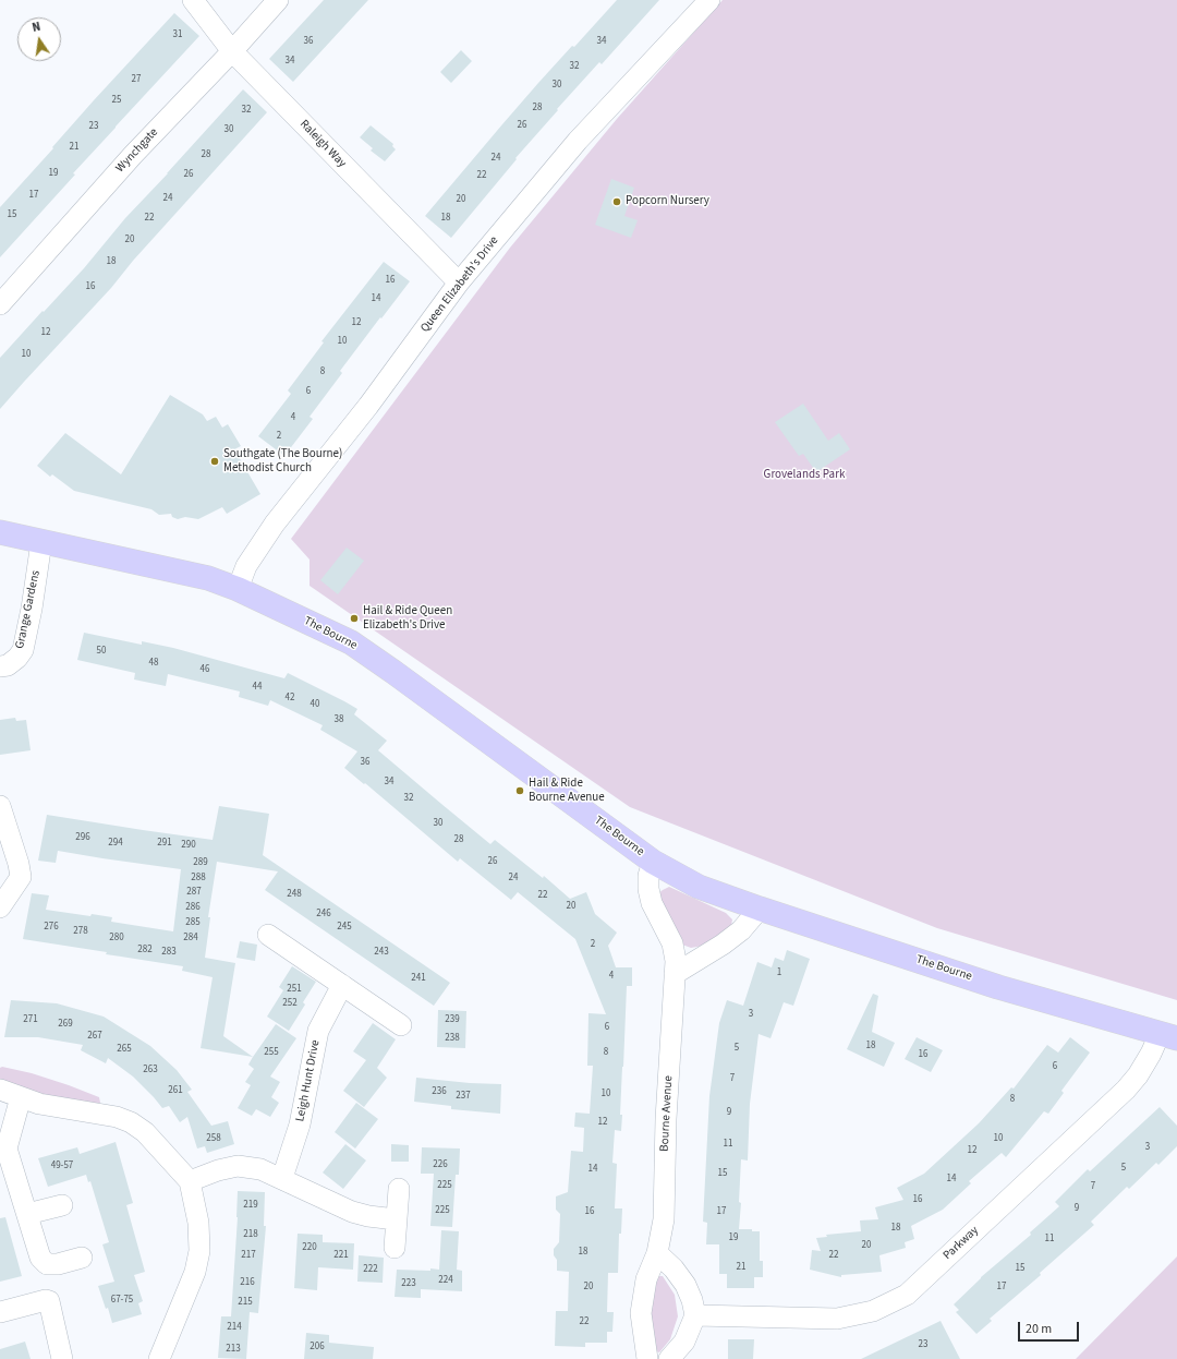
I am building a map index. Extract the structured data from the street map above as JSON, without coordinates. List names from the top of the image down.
{
  "streets": {
    "main road": ["The Bourne"],
    "street": [
      "Raleigh Way",
      "Wynchgate",
      "Queen Elizabeth's Drive",
      "Grange Gardens",
      "Leigh Hunt Drive",
      "Bourne Avenue",
      "Parkway"
    ]
  },
  "crossings": [
    ["Raleigh Way", "Wynchgate"],
    ["Raleigh Way", "Queen Elizabeth's Drive"],
    ["Queen Elizabeth's Drive", "The Bourne"],
    ["Grange Gardens", "The Bourne"],
    ["The Bourne", "Bourne Avenue"],
    ["The Bourne", "Parkway"]
  ],
  "parks": ["Grovelands Park"],
  "places": [
    "Popcorn Nursery",
    "Southgate (The Bourne) Methodist Church",
    "Hail & Ride Queen Elizabeth's Drive",
    "Hail & Ride Bourne Avenue"
  ],
  "house_numbers": [
    "31",
    "36",
    "34",
    "34",
    "32",
    "27",
    "30",
    "25",
    "28",
    "32",
    "26",
    "23",
    "30",
    "21",
    "28",
    "24",
    "19",
    "26",
    "22",
    "17",
    "24",
    "20",
    "15",
    "22",
    "18",
    "20",
    "18",
    "16",
    "16",
    "14",
    "12",
    "12",
    "10",
    "10",
    "8",
    "6",
    "4",
    "2",
    "50",
    "48",
    "46",
    "44",
    "42",
    "40",
    "38",
    "36",
    "34",
    "32",
    "30",
    "296",
    "28",
    "294",
    "291",
    "290",
    "26",
    "289",
    "288",
    "24",
    "287",
    "248",
    "22",
    "20",
    "286",
    "246",
    "285",
    "276",
    "245",
    "278",
    "280",
    "284",
    "2",
    "282",
    "283",
    "243",
    "1",
    "4",
    "241",
    "251",
    "252",
    "3",
    "271",
    "239",
    "269",
    "6",
    "267",
    "238",
    "18",
    "5",
    "265",
    "255",
    "8",
    "16",
    "6",
    "263",
    "7",
    "261",
    "236",
    "10",
    "237",
    "8",
    "9",
    "12",
    "258",
    "10",
    "11",
    "3",
    "12",
    "226",
    "49-57",
    "5",
    "14",
    "15",
    "14",
    "225",
    "7",
    "16",
    "219",
    "9",
    "225",
    "16",
    "17",
    "18",
    "218",
    "19",
    "11",
    "20",
    "220",
    "18",
    "217",
    "221",
    "22",
    "21",
    "15",
    "222",
    "224",
    "216",
    "223",
    "20",
    "17",
    "67-75",
    "215",
    "22",
    "214",
    "23",
    "206",
    "213"
  ],
  "scale_bar": "20 m",
  "north": "top"
}
